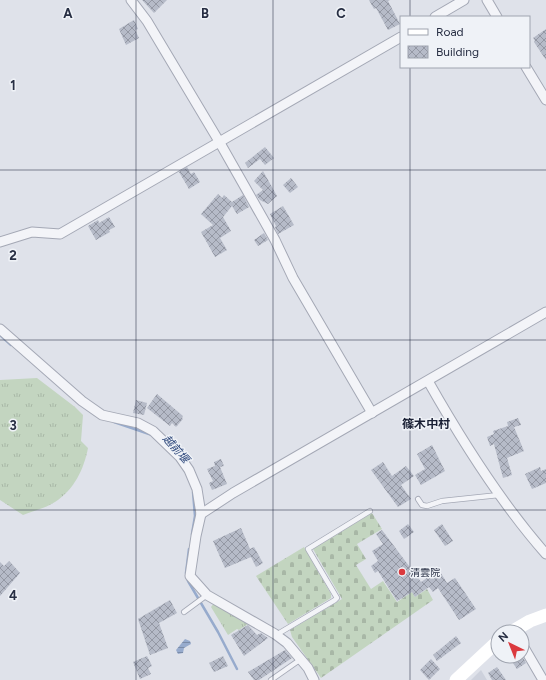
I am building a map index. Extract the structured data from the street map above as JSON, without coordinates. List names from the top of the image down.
{
  "districts": ["篠木中村"],
  "water": ["越前堰"],
  "places": ["清雲院"],
  "legend": ["Road", "Building"],
  "north": "top left",
  "grid": {
    "columns": ["A", "B", "C"],
    "rows": [
      "1",
      "2",
      "3",
      "4"
    ]
  }
}
